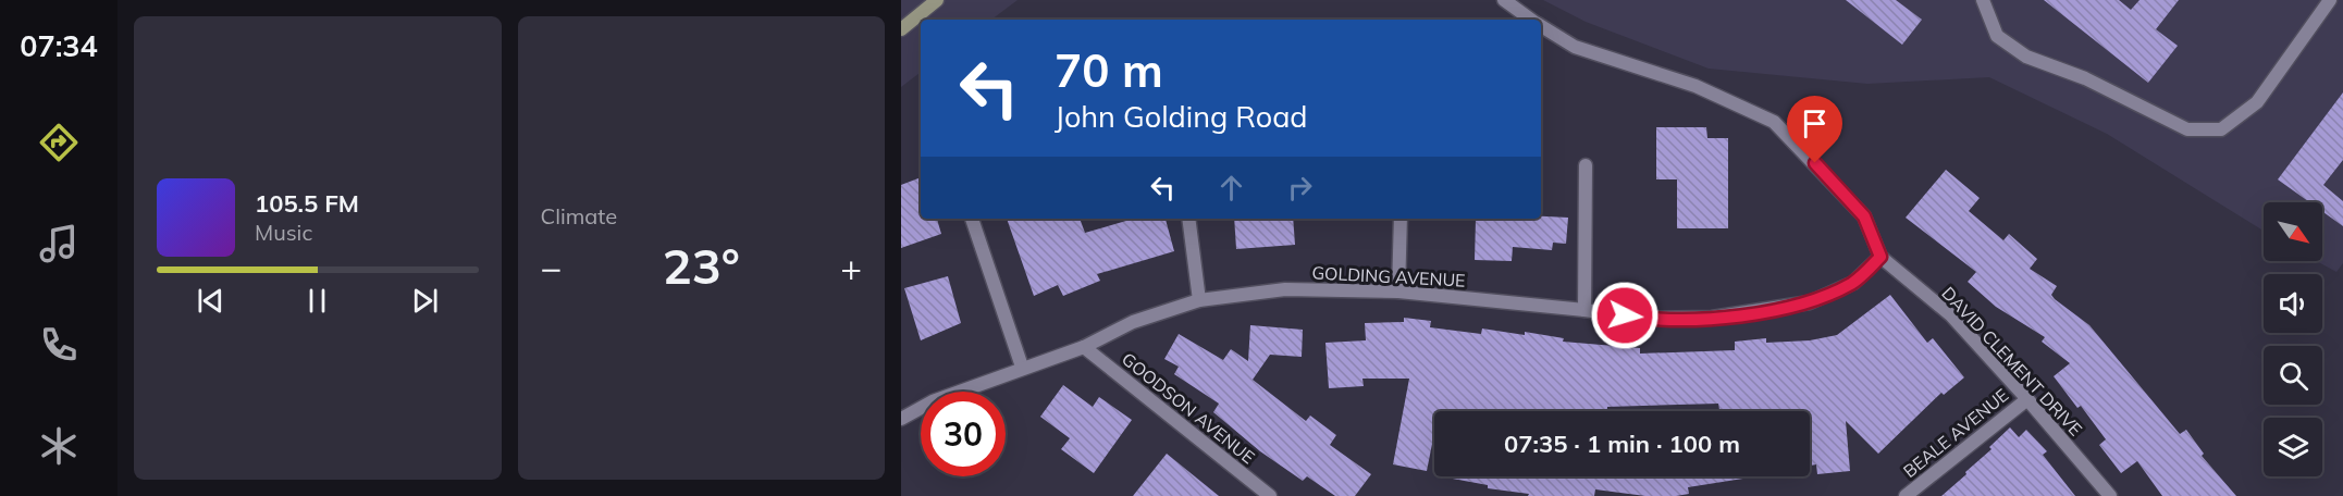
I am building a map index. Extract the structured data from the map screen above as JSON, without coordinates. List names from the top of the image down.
{
  "streets": {
    "street": [
      "GOLDING AVENUE",
      "DAVID CLEMENT DRIVE",
      "GOODSON AVENUE",
      "BEALE AVENUE"
    ]
  },
  "crossings": [
    ["GOLDING AVENUE", "DAVID CLEMENT DRIVE"],
    ["GOLDING AVENUE", "GOODSON AVENUE"],
    ["DAVID CLEMENT DRIVE", "BEALE AVENUE"]
  ],
  "north": "bottom right",
  "page": {
    "tabs": "07:34",
    "tile": "Climate",
    "turn": ["70 m", "John Golding Road"],
    "song": ["105.5 FM", "Music"],
    "heat": ["−", "23°", "+"],
    "limit": "30",
    "trip": "07:35 · 1 min · 100 m"
  }
}
